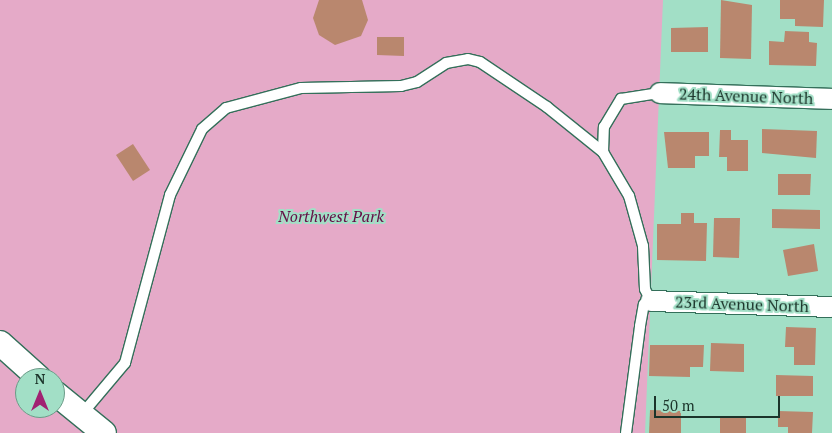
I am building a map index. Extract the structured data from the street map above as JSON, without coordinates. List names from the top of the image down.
{
  "streets": {
    "street": ["24th Avenue North", "23rd Avenue North"]
  },
  "parks": ["Northwest Park"],
  "scale_bar": "50 m",
  "north": "top"
}
